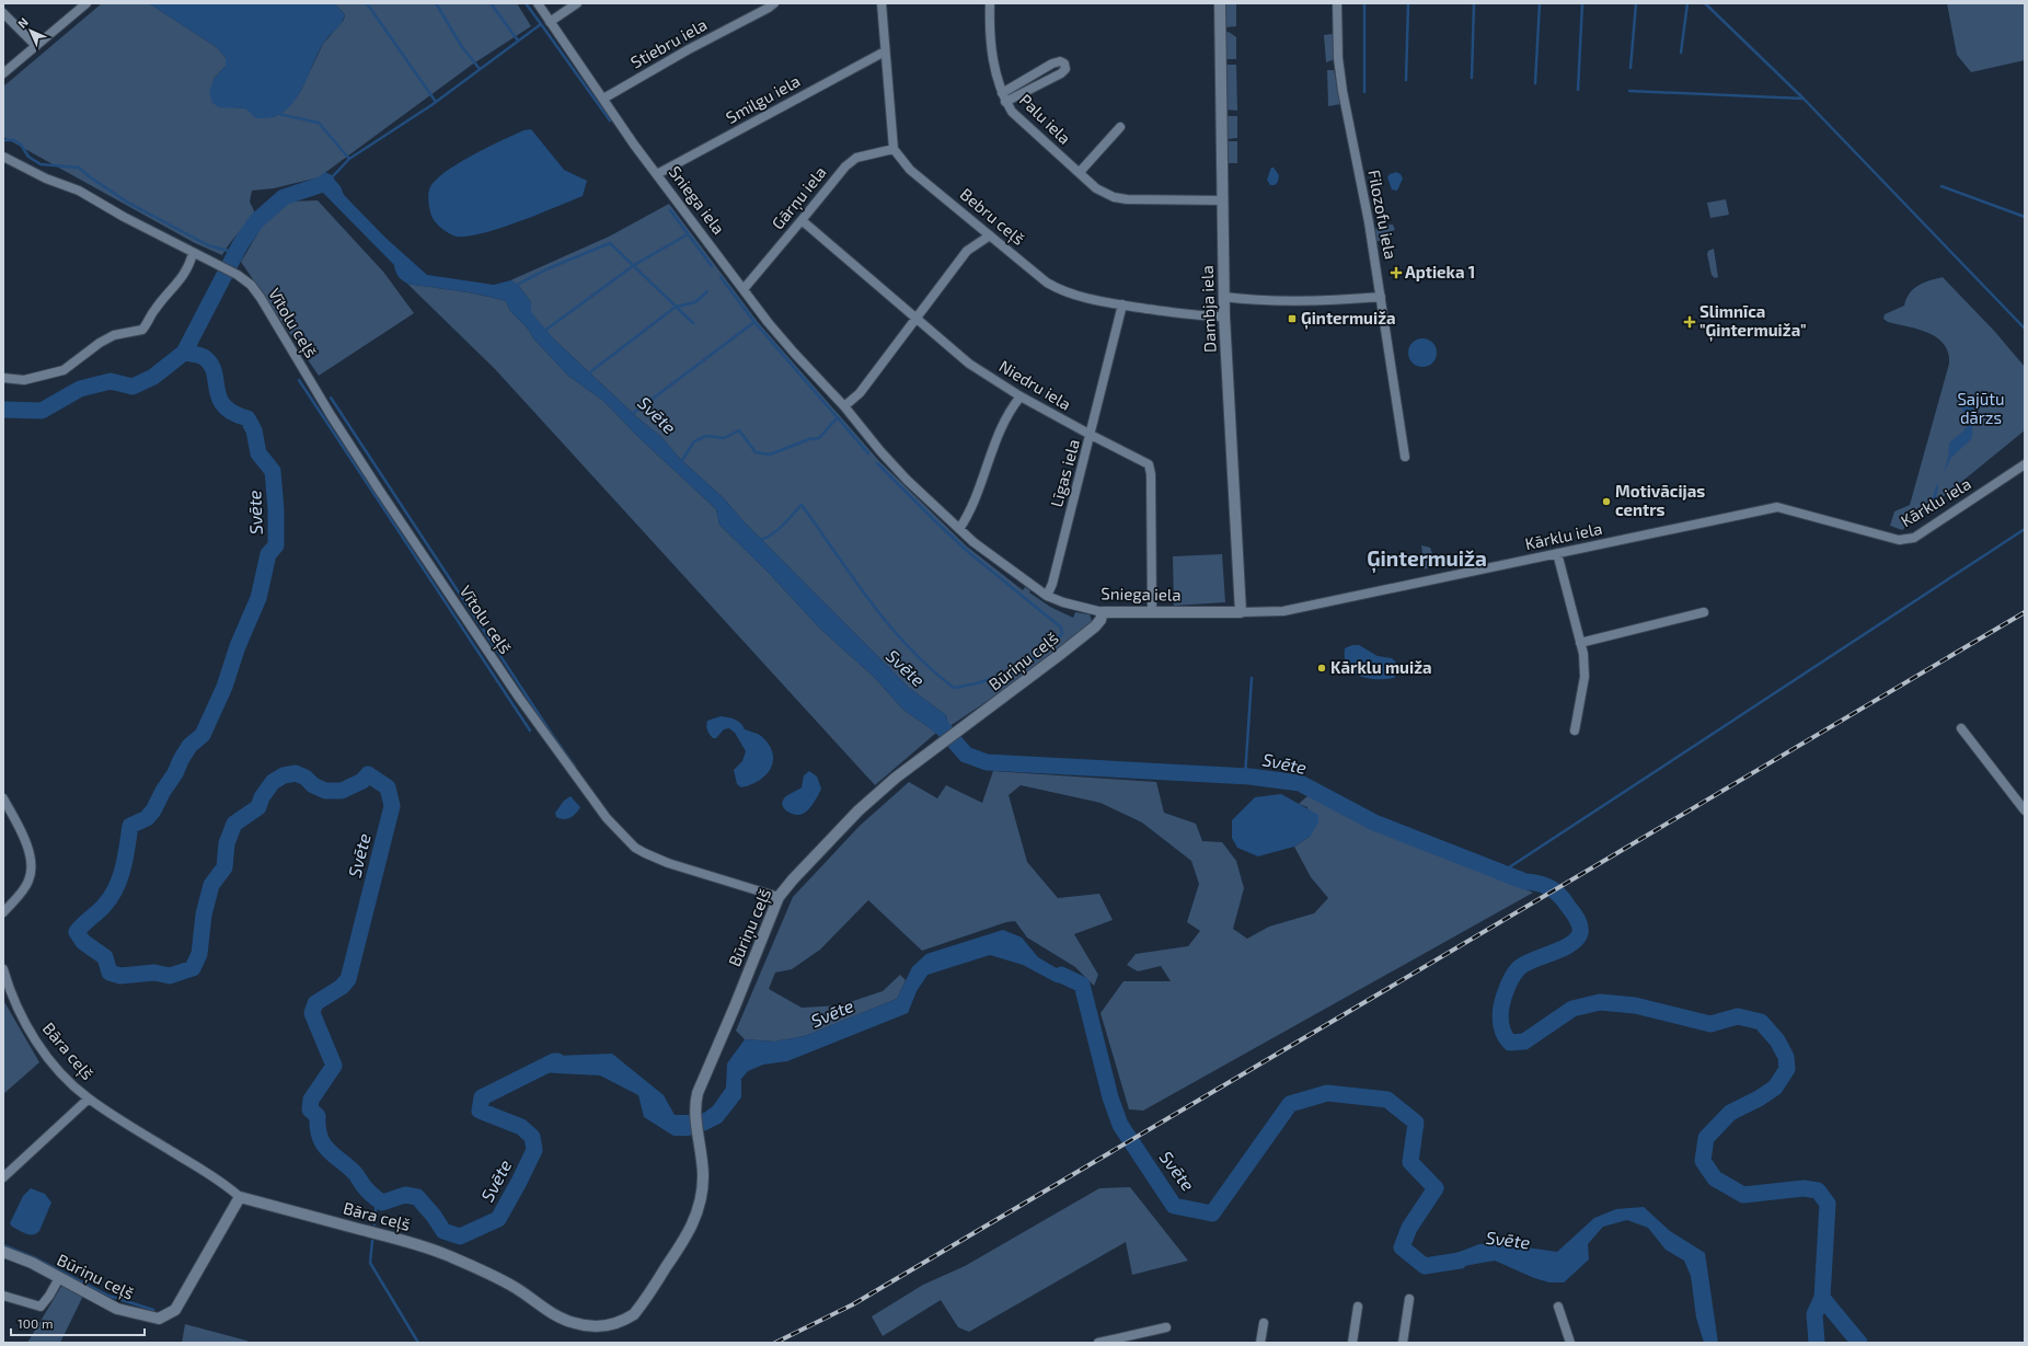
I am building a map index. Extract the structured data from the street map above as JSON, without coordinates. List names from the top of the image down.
{
  "streets": {
    "street": [
      "Stiebru iela",
      "Smilgu iela",
      "Palu iela",
      "Gārņu iela",
      "Sniega iela",
      "Filozofu iela",
      "Bebru ceļš",
      "Dambja iela",
      "Vītolu ceļš",
      "Niedru iela",
      "Līgas iela",
      "Kārklu iela",
      "Būriņu ceļš",
      "Bāra ceļš"
    ]
  },
  "crossings": [
    ["Stiebru iela", "Sniega iela"],
    ["Smilgu iela", "Sniega iela"],
    ["Palu iela", "Dambja iela"],
    ["Gārņu iela", "Sniega iela"],
    ["Gārņu iela", "Bebru ceļš"],
    ["Gārņu iela", "Niedru iela"],
    ["Sniega iela", "Dambja iela"],
    ["Sniega iela", "Niedru iela"],
    ["Sniega iela", "Līgas iela"],
    ["Sniega iela", "Kārklu iela"],
    ["Sniega iela", "Būriņu ceļš"],
    ["Bebru ceļš", "Dambja iela"],
    ["Bebru ceļš", "Līgas iela"],
    ["Dambja iela", "Kārklu iela"],
    ["Vītolu ceļš", "Būriņu ceļš"],
    ["Niedru iela", "Līgas iela"],
    ["Būriņu ceļš", "Bāra ceļš"]
  ],
  "districts": ["Ģintermuiža"],
  "water": ["Svēte"],
  "parks": ["Sajūtu dārzs"],
  "places": {
    "health": ["Aptieka 1", "Slimnīca \"Ģintermuiža\""],
    "transit": ["Ģintermuiža"],
    "other": ["Motivācijas centrs", "Kārklu muiža"]
  },
  "scale_bar": "100 m",
  "north": "top left"
}
